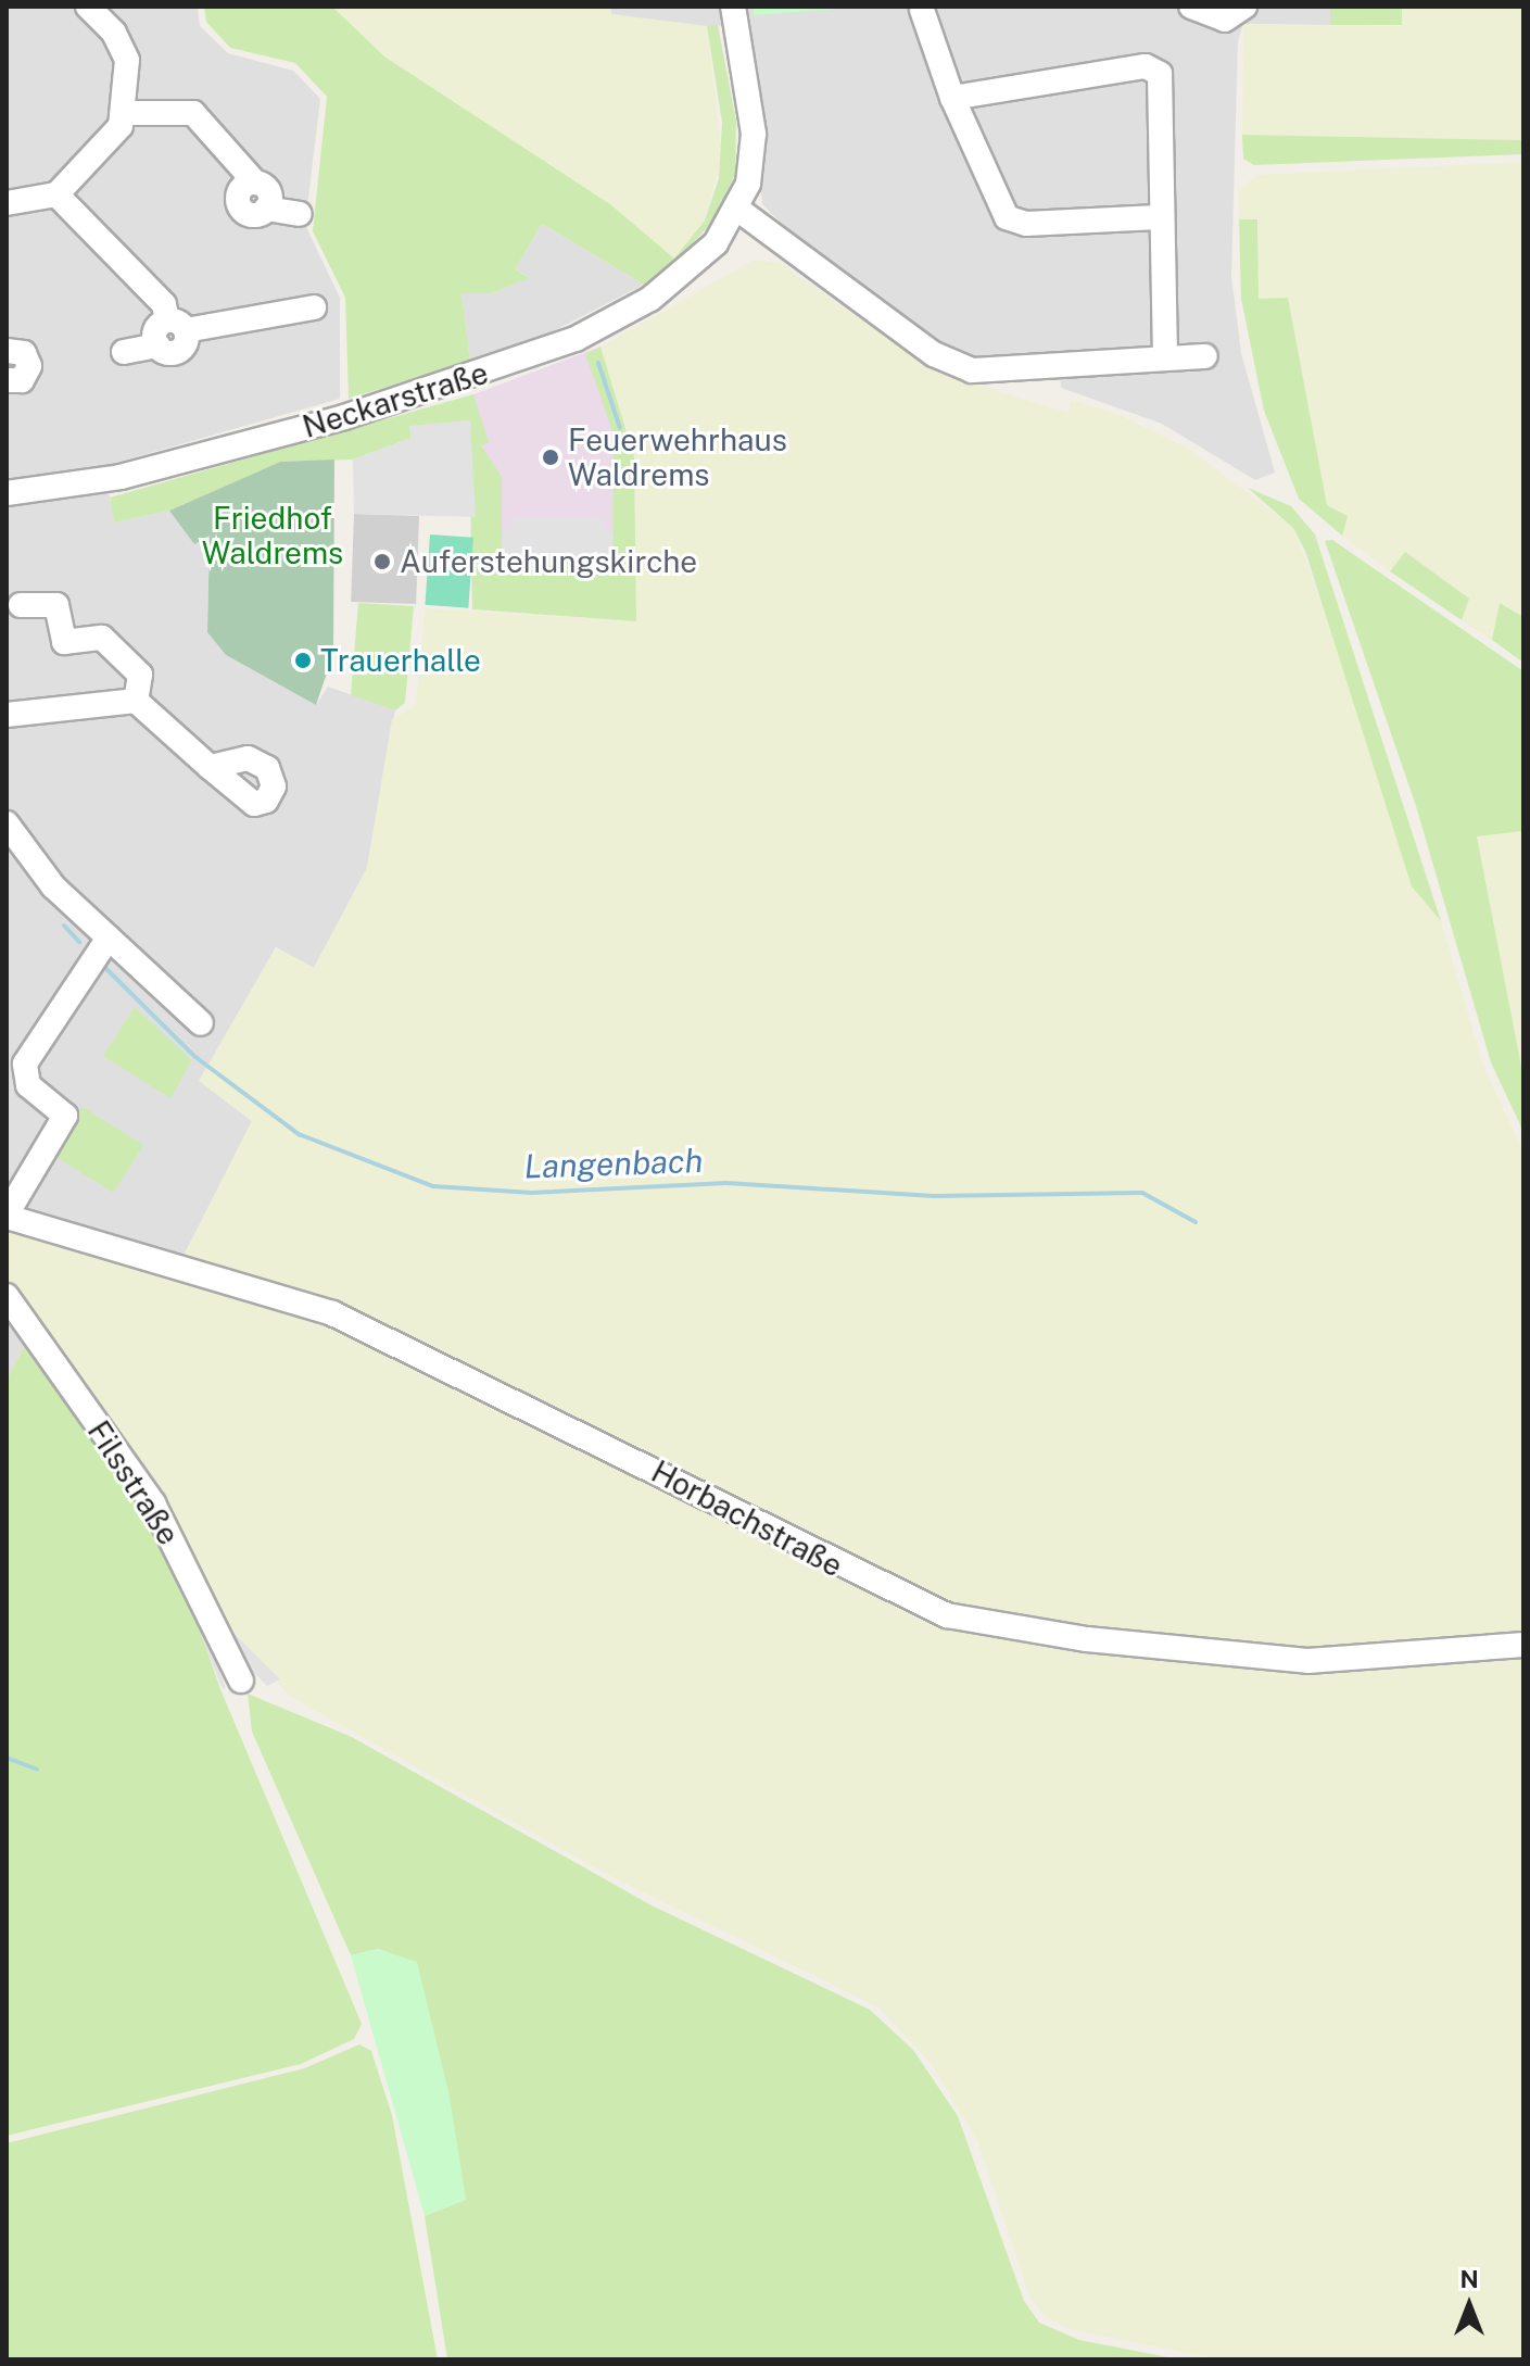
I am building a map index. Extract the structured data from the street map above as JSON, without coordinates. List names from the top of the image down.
{
  "streets": {
    "street": ["Neckarstraße", "Filsstraße", "Horbachstraße"]
  },
  "water": ["Langenbach"],
  "parks": ["Friedhof Waldrems"],
  "places": ["Feuerwehrhaus Waldrems", "Auferstehungskirche", "Trauerhalle"],
  "north": "top"
}
